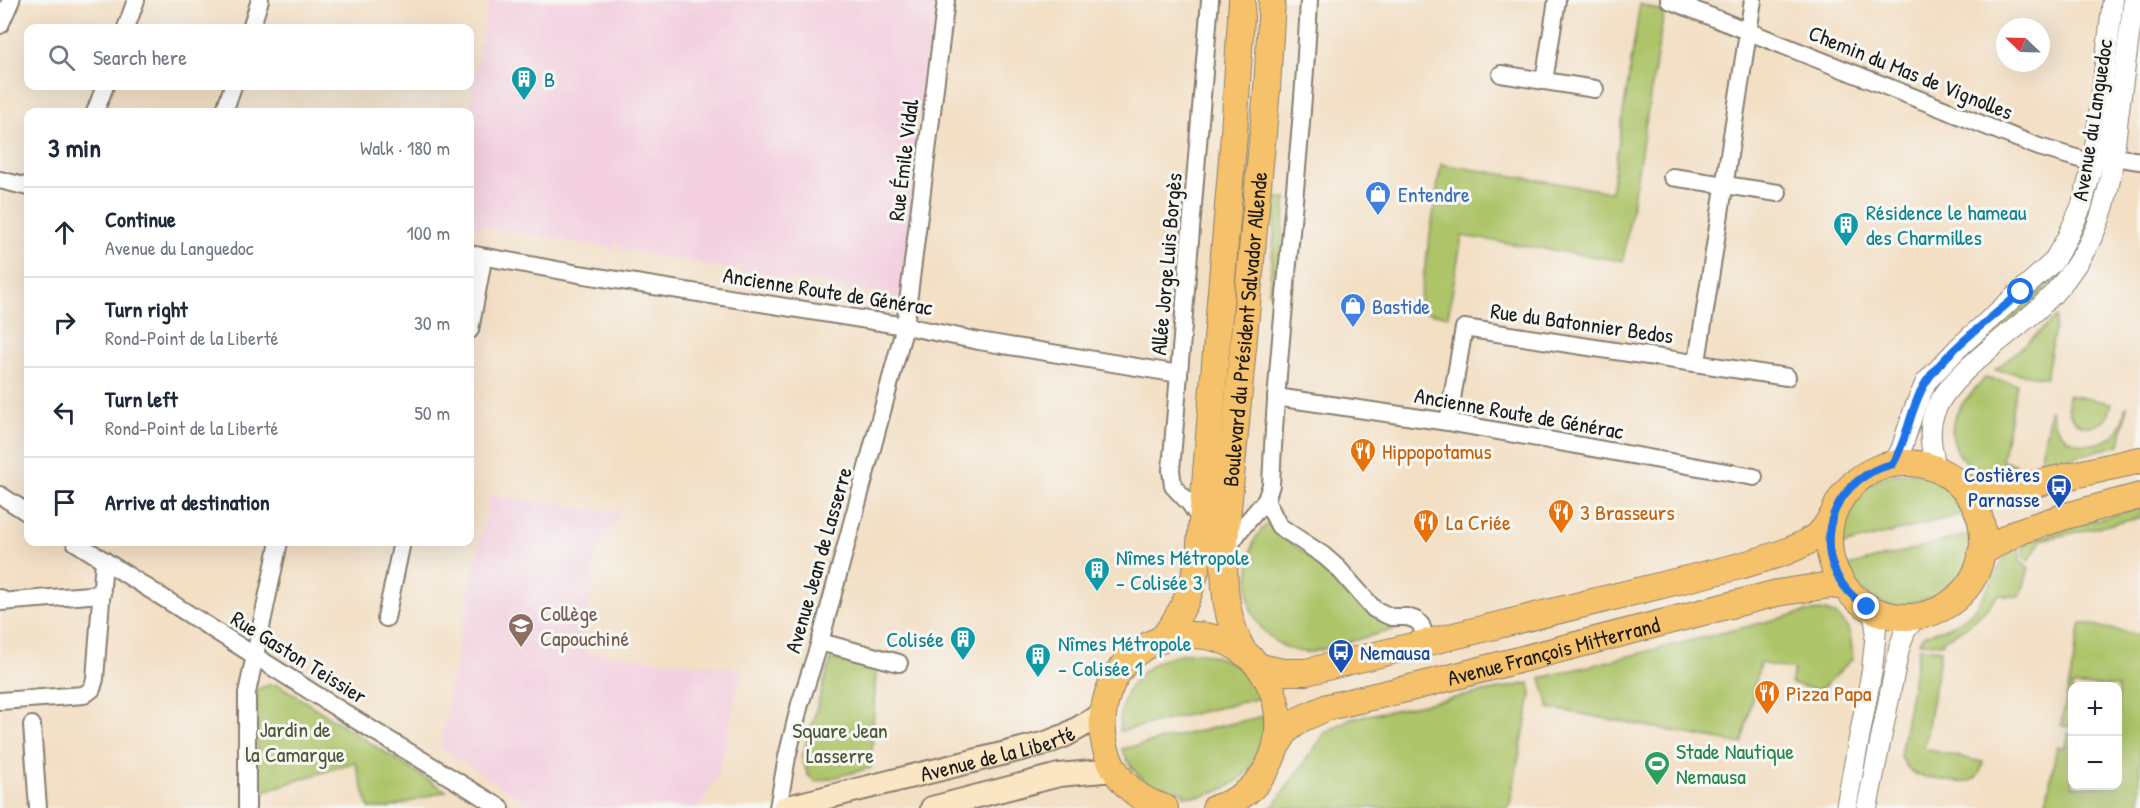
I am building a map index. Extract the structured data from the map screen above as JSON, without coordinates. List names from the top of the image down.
{
  "streets": {
    "main road": ["Boulevard du Président Salvador Allende", "Avenue François Mitterrand", "Avenue de la Liberté"],
    "street": [
      "Chemin du Mas de Vignolles",
      "Avenue du Languedoc",
      "Rue Émile Vidal",
      "Allée Jorge Luis Borgès",
      "Ancienne Route de Générac",
      "Rue du Batonnier Bedos",
      "Avenue Jean de Lasserre",
      "Rue Gaston Teissier"
    ]
  },
  "crossings": [
    ["Chemin du Mas de Vignolles", "Avenue du Languedoc"],
    ["Avenue du Languedoc", "Avenue François Mitterrand"],
    ["Rue Émile Vidal", "Ancienne Route de Générac"],
    ["Rue Émile Vidal", "Avenue Jean de Lasserre"],
    ["Allée Jorge Luis Borgès", "Ancienne Route de Générac"],
    ["Allée Jorge Luis Borgès", "Boulevard du Président Salvador Allende"],
    ["Ancienne Route de Générac", "Rue du Batonnier Bedos"],
    ["Ancienne Route de Générac", "Avenue Jean de Lasserre"],
    ["Boulevard du Président Salvador Allende", "Avenue François Mitterrand"]
  ],
  "parks": ["Jardin de la Camargue", "Square Jean Lasserre"],
  "places": {
    "building": [
      "B",
      "Résidence le hameau des Charmilles",
      "Nîmes Métropole - Colisée 3",
      "Colisée",
      "Nîmes Métropole - Colisée 1"
    ],
    "shop": ["Entendre", "Bastide"],
    "restaurant": [
      "Hippopotamus",
      "3 Brasseurs",
      "La Criée",
      "Pizza Papa"
    ],
    "bus stop": ["Costières Parnasse", "Nemausa"],
    "school or university": ["Collège Capouchiné"],
    "sports": ["Stade Nautique Nemausa"]
  },
  "north": "top left",
  "page": {
    "search": "Search here",
    "heading": ["3 min", "Walk · 180 m"],
    "list": [
      ["Continue", "Avenue du Languedoc", "100 m"],
      ["Turn right", "Rond-Point de la Liberté", "30 m"],
      ["Turn left", "Rond-Point de la Liberté", "50 m"],
      "Arrive at destination"
    ],
    "map_buttons": ["+", "−"]
  }
}
